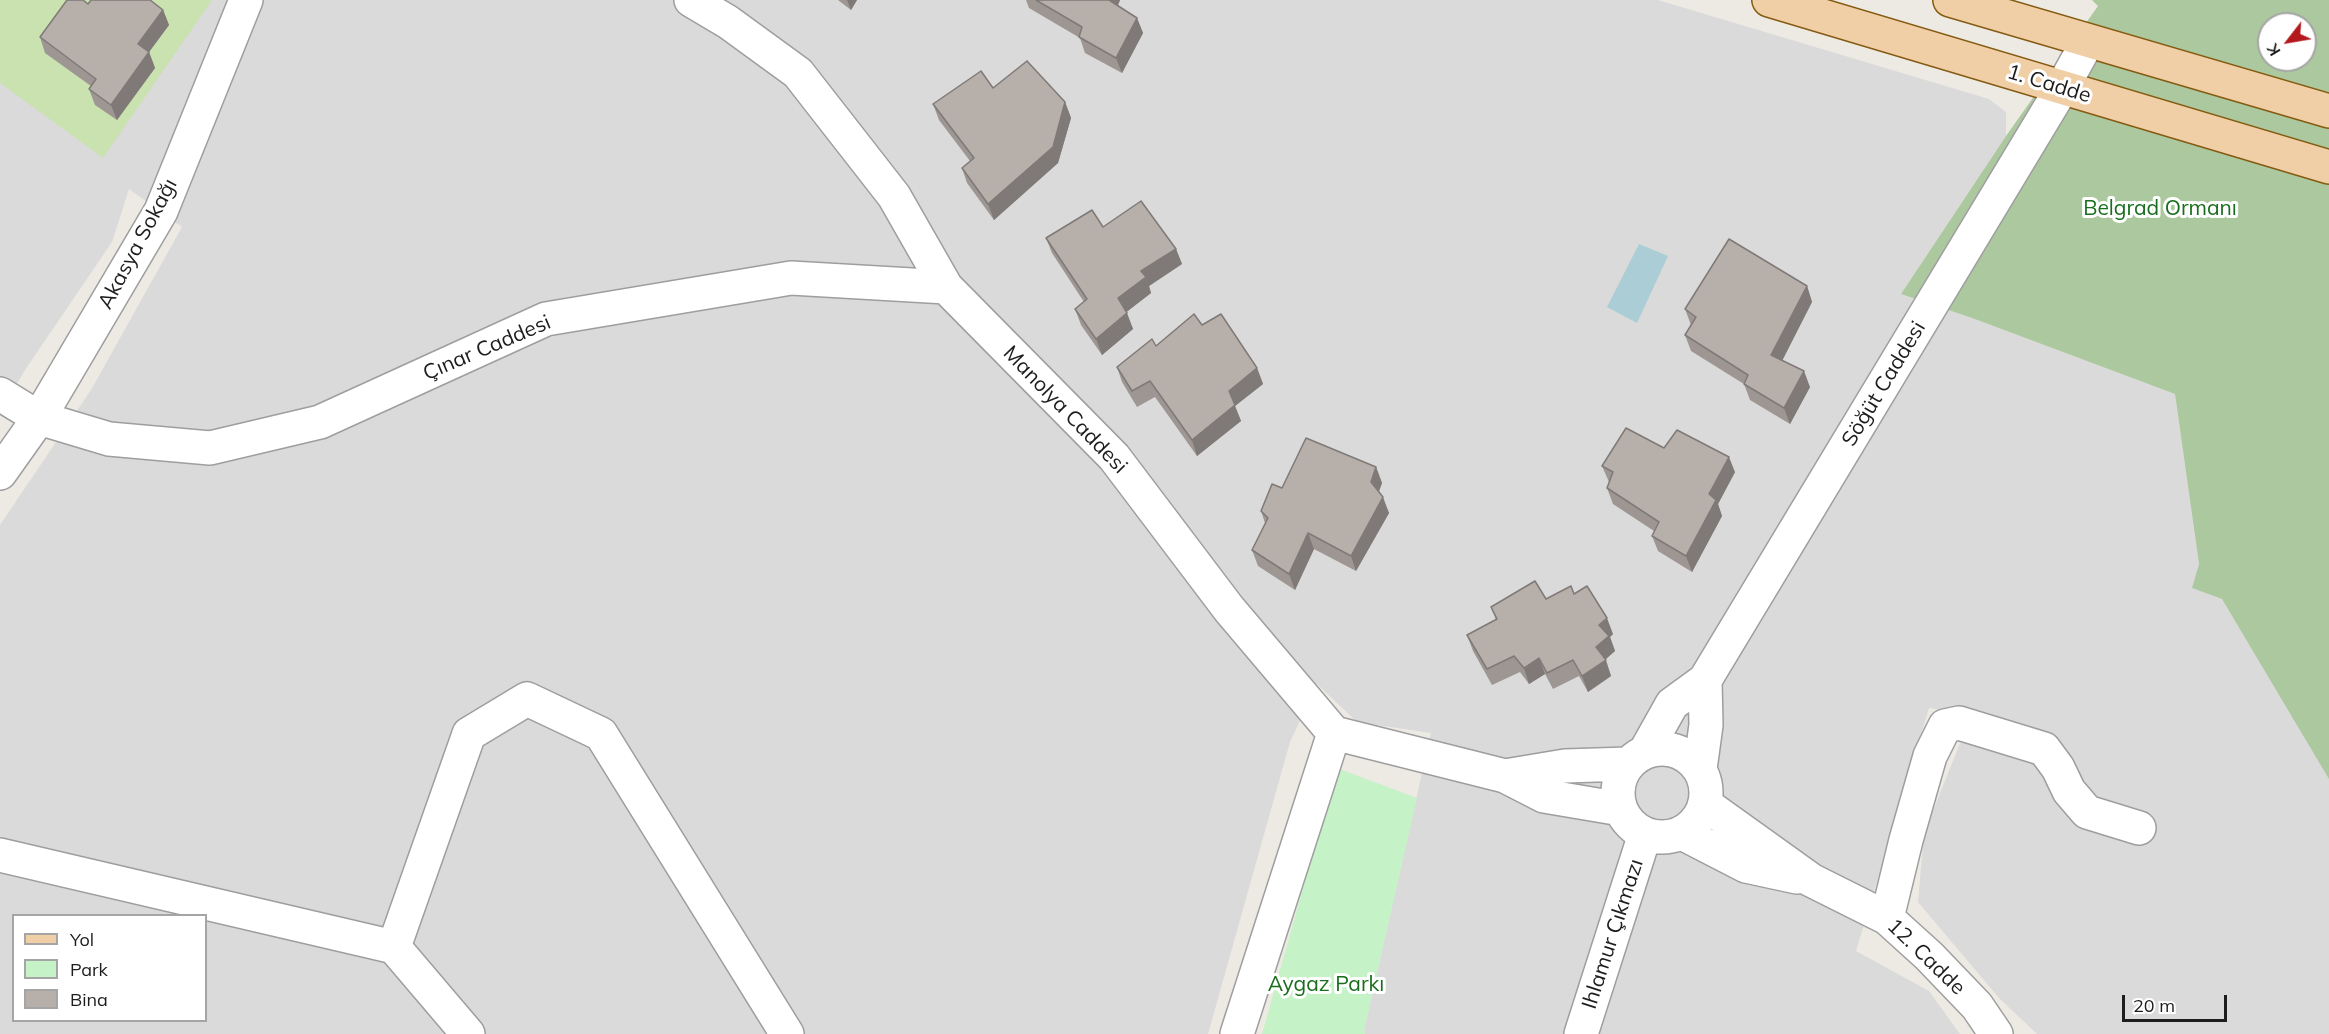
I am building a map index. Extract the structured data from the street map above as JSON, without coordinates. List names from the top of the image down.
{
  "streets": {
    "main road": ["1. Cadde"],
    "street": [
      "Akasya Sokağı",
      "Çınar Caddesi",
      "Söğüt Caddesi",
      "Manolya Caddesi",
      "Ihlamur Çıkmazı",
      "12. Cadde"
    ]
  },
  "crossings": [
    ["1. Cadde", "Söğüt Caddesi"],
    ["Akasya Sokağı", "Çınar Caddesi"],
    ["Çınar Caddesi", "Manolya Caddesi"]
  ],
  "parks": ["Belgrad Ormanı", "Aygaz Parkı"],
  "legend": ["Yol", "Park", "Bina"],
  "scale_bar": "20 m",
  "north": "bottom left"
}
